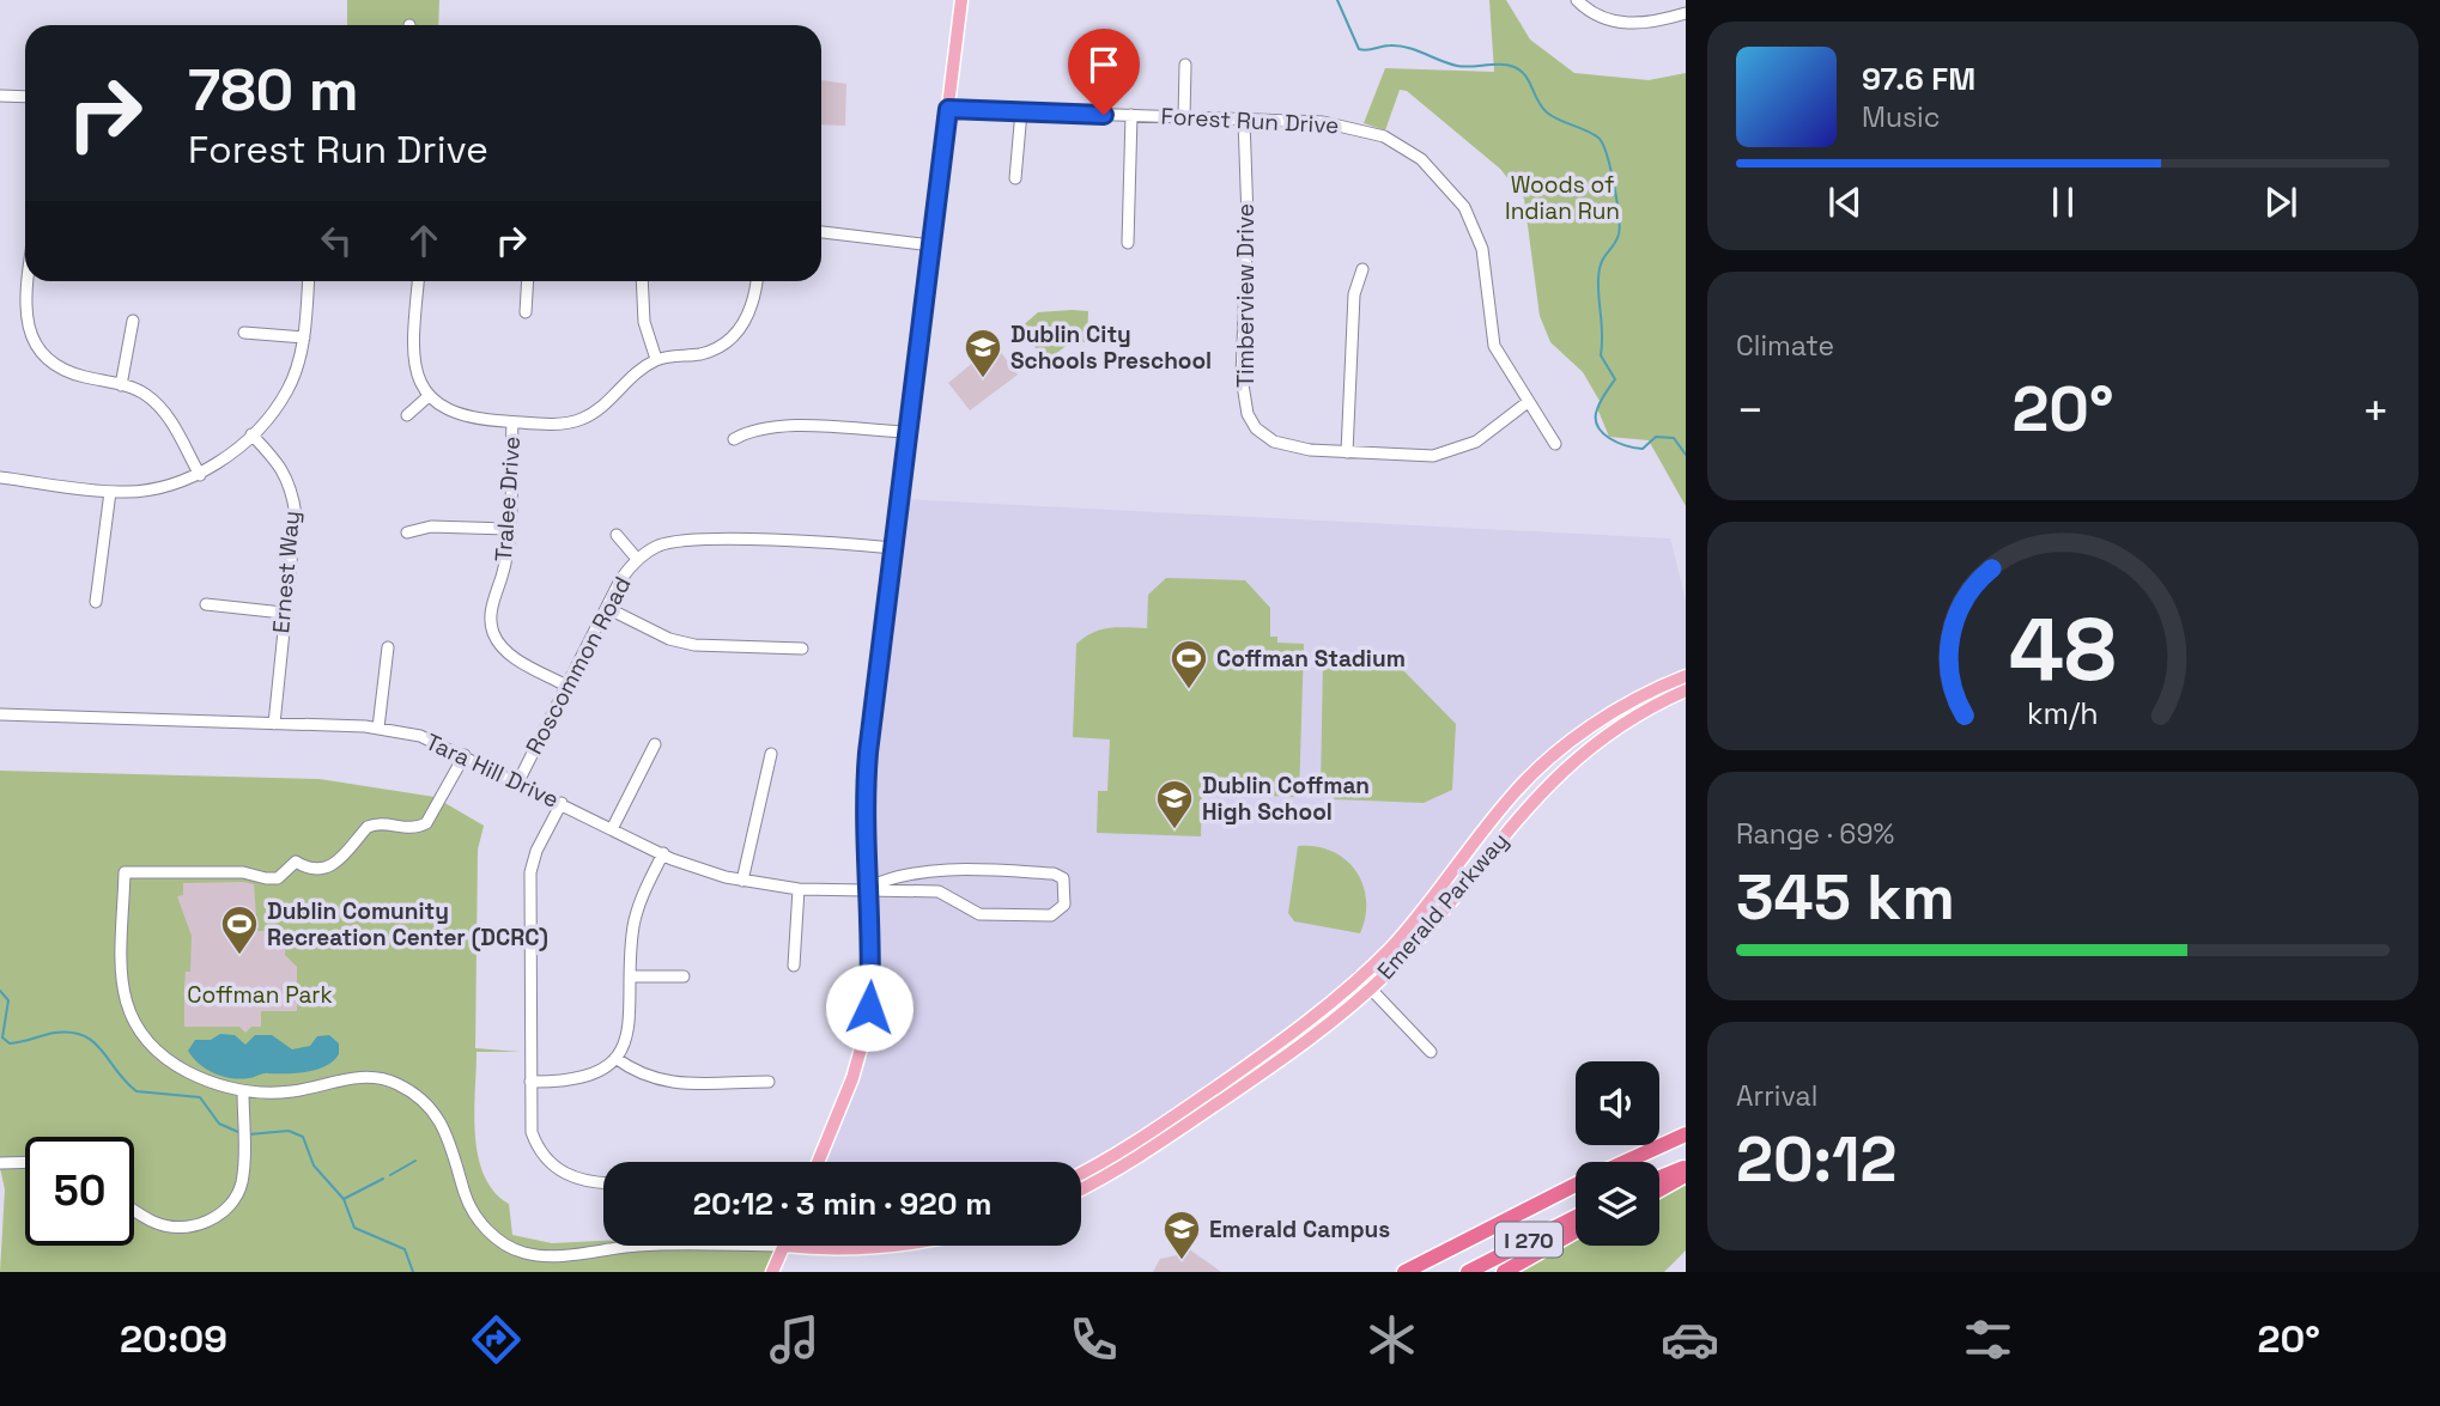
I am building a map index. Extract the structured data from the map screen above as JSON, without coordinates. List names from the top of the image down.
{
  "streets": {
    "highway": ["I 270"],
    "main road": ["Emerald Parkway"],
    "street": [
      "Forest Run Drive",
      "Timberview Drive",
      "Tralee Drive",
      "Ernest Way",
      "Roscommon Road",
      "Tara Hill Drive"
    ]
  },
  "crossings": [
    ["Forest Run Drive", "Timberview Drive"],
    ["Tralee Drive", "Roscommon Road"],
    ["Ernest Way", "Tara Hill Drive"],
    ["Roscommon Road", "Tara Hill Drive"]
  ],
  "parks": ["Woods of Indian Run", "Coffman Park"],
  "places": {
    "school or university": ["Dublin City Schools Preschool", "Dublin Coffman High School", "Emerald Campus"],
    "sports": ["Coffman Stadium", "Dublin Comunity Recreation Center (DCRC)"]
  },
  "page": {
    "turn": ["780 m", "Forest Run Drive"],
    "song": ["97.6 FM", "Music"],
    "tile": [
      "Climate",
      ["Range · 69%", "345 km"],
      ["Arrival", "20:12"]
    ],
    "heat": ["−", "20°", "+"],
    "limit": "50",
    "trip": "20:12 · 3 min · 920 m",
    "tabs": ["20:09", "20°"],
    "gauge": ["48", "km/h"]
  }
}
